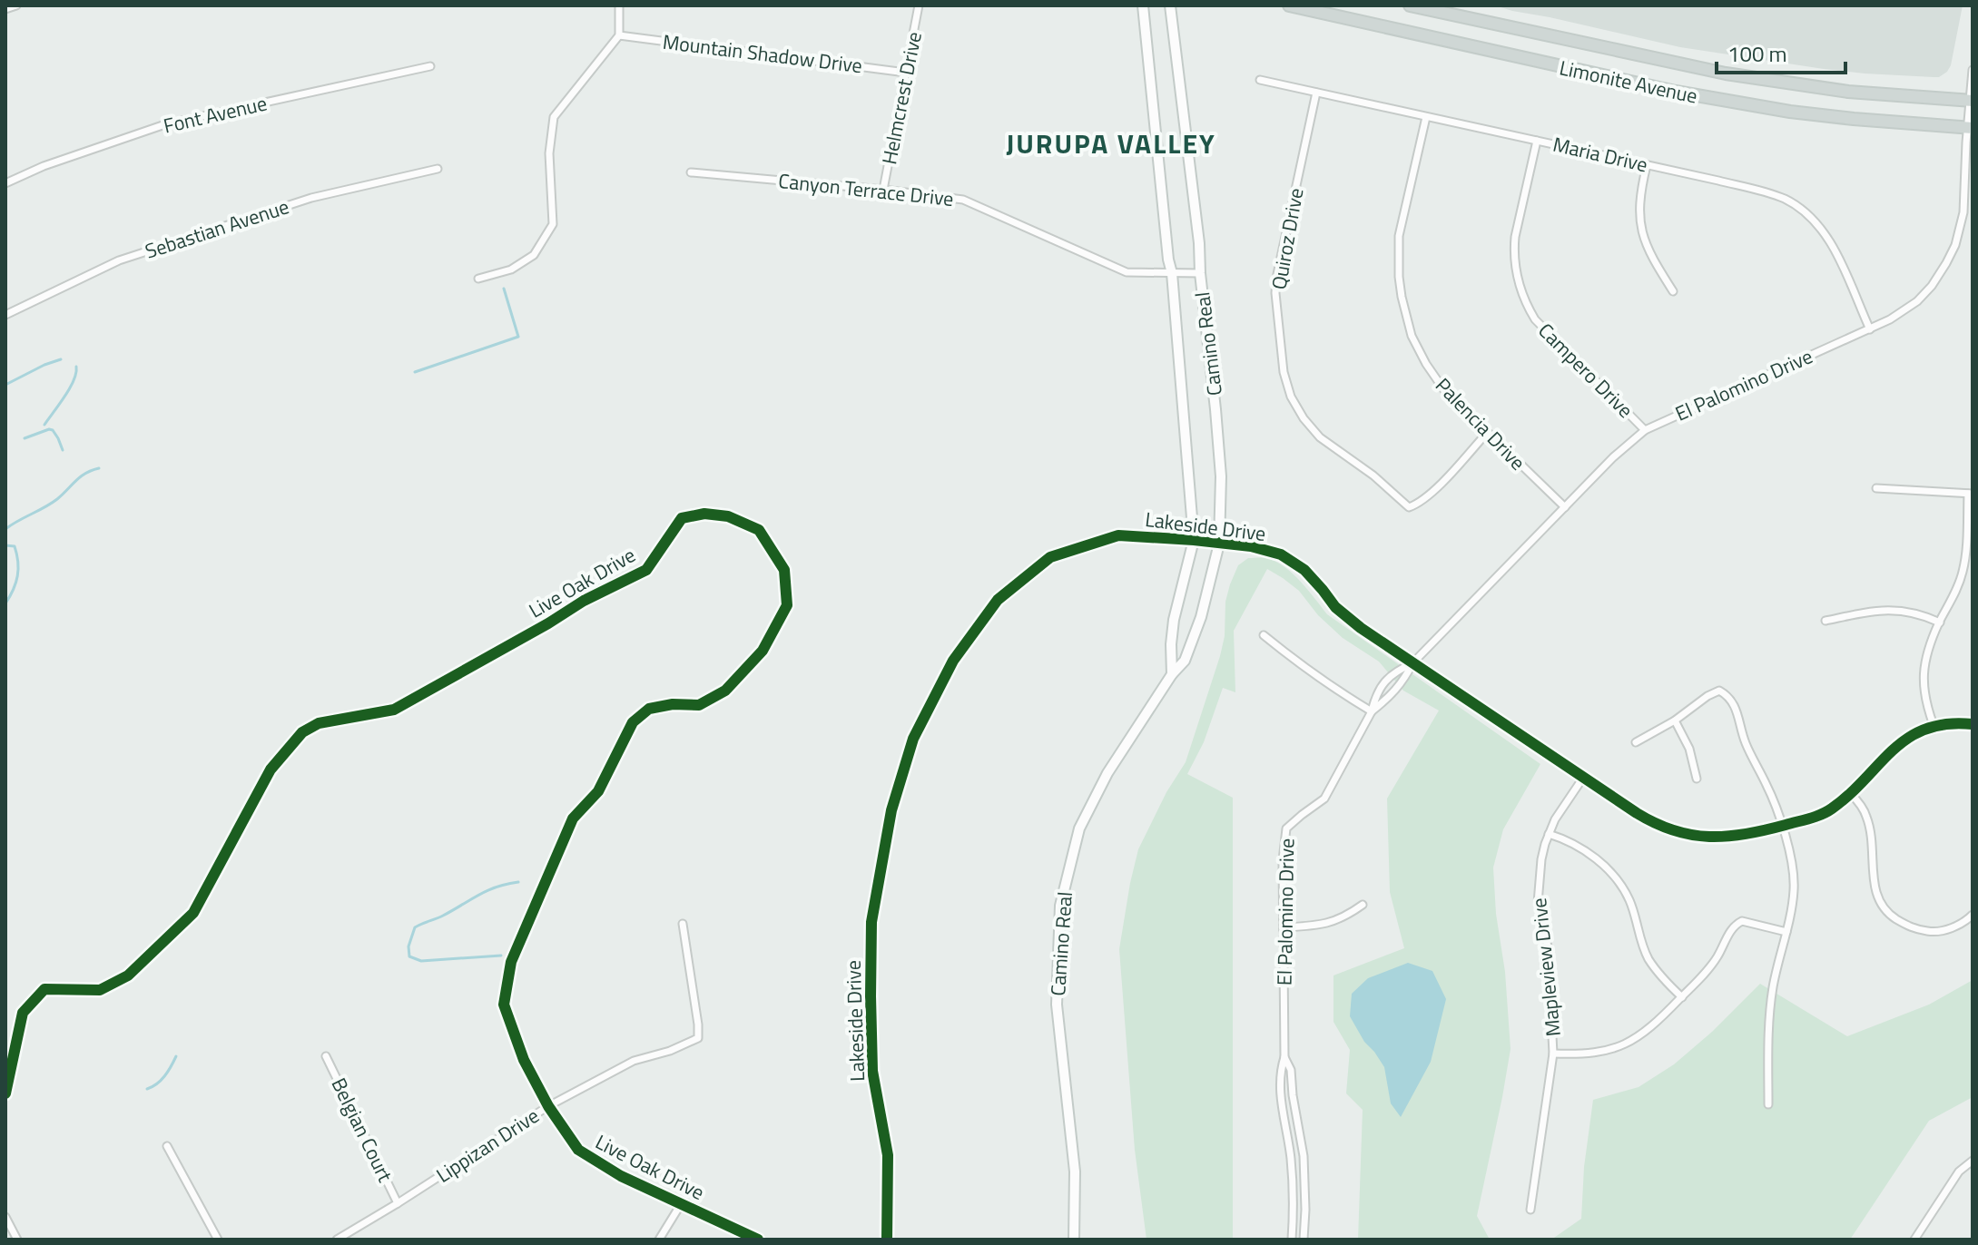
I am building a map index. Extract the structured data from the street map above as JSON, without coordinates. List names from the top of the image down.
{
  "streets": {
    "main road": ["Limonite Avenue", "Camino Real"],
    "street": [
      "Mountain Shadow Drive",
      "Helmcrest Drive",
      "Font Avenue",
      "Maria Drive",
      "Canyon Terrace Drive",
      "Sebastian Avenue",
      "Quiroz Drive",
      "Campero Drive",
      "El Palomino Drive",
      "Palencia Drive",
      "Lakeside Drive",
      "Live Oak Drive",
      "Mapleview Drive",
      "Belgian Court",
      "Lippizan Drive"
    ]
  },
  "crossings": [
    ["Mountain Shadow Drive", "Helmcrest Drive"],
    ["Limonite Avenue", "El Palomino Drive"],
    ["Helmcrest Drive", "Canyon Terrace Drive"],
    ["Maria Drive", "Quiroz Drive"],
    ["Maria Drive", "Campero Drive"],
    ["Maria Drive", "El Palomino Drive"],
    ["Maria Drive", "Palencia Drive"],
    ["Canyon Terrace Drive", "Camino Real"],
    ["Quiroz Drive", "Palencia Drive"],
    ["Camino Real", "Lakeside Drive"],
    ["Campero Drive", "El Palomino Drive"],
    ["El Palomino Drive", "Palencia Drive"],
    ["El Palomino Drive", "Lakeside Drive"],
    ["Lakeside Drive", "Mapleview Drive"],
    ["Live Oak Drive", "Lippizan Drive"],
    ["Belgian Court", "Lippizan Drive"]
  ],
  "districts": ["JURUPA VALLEY"],
  "scale_bar": "100 m"
}
